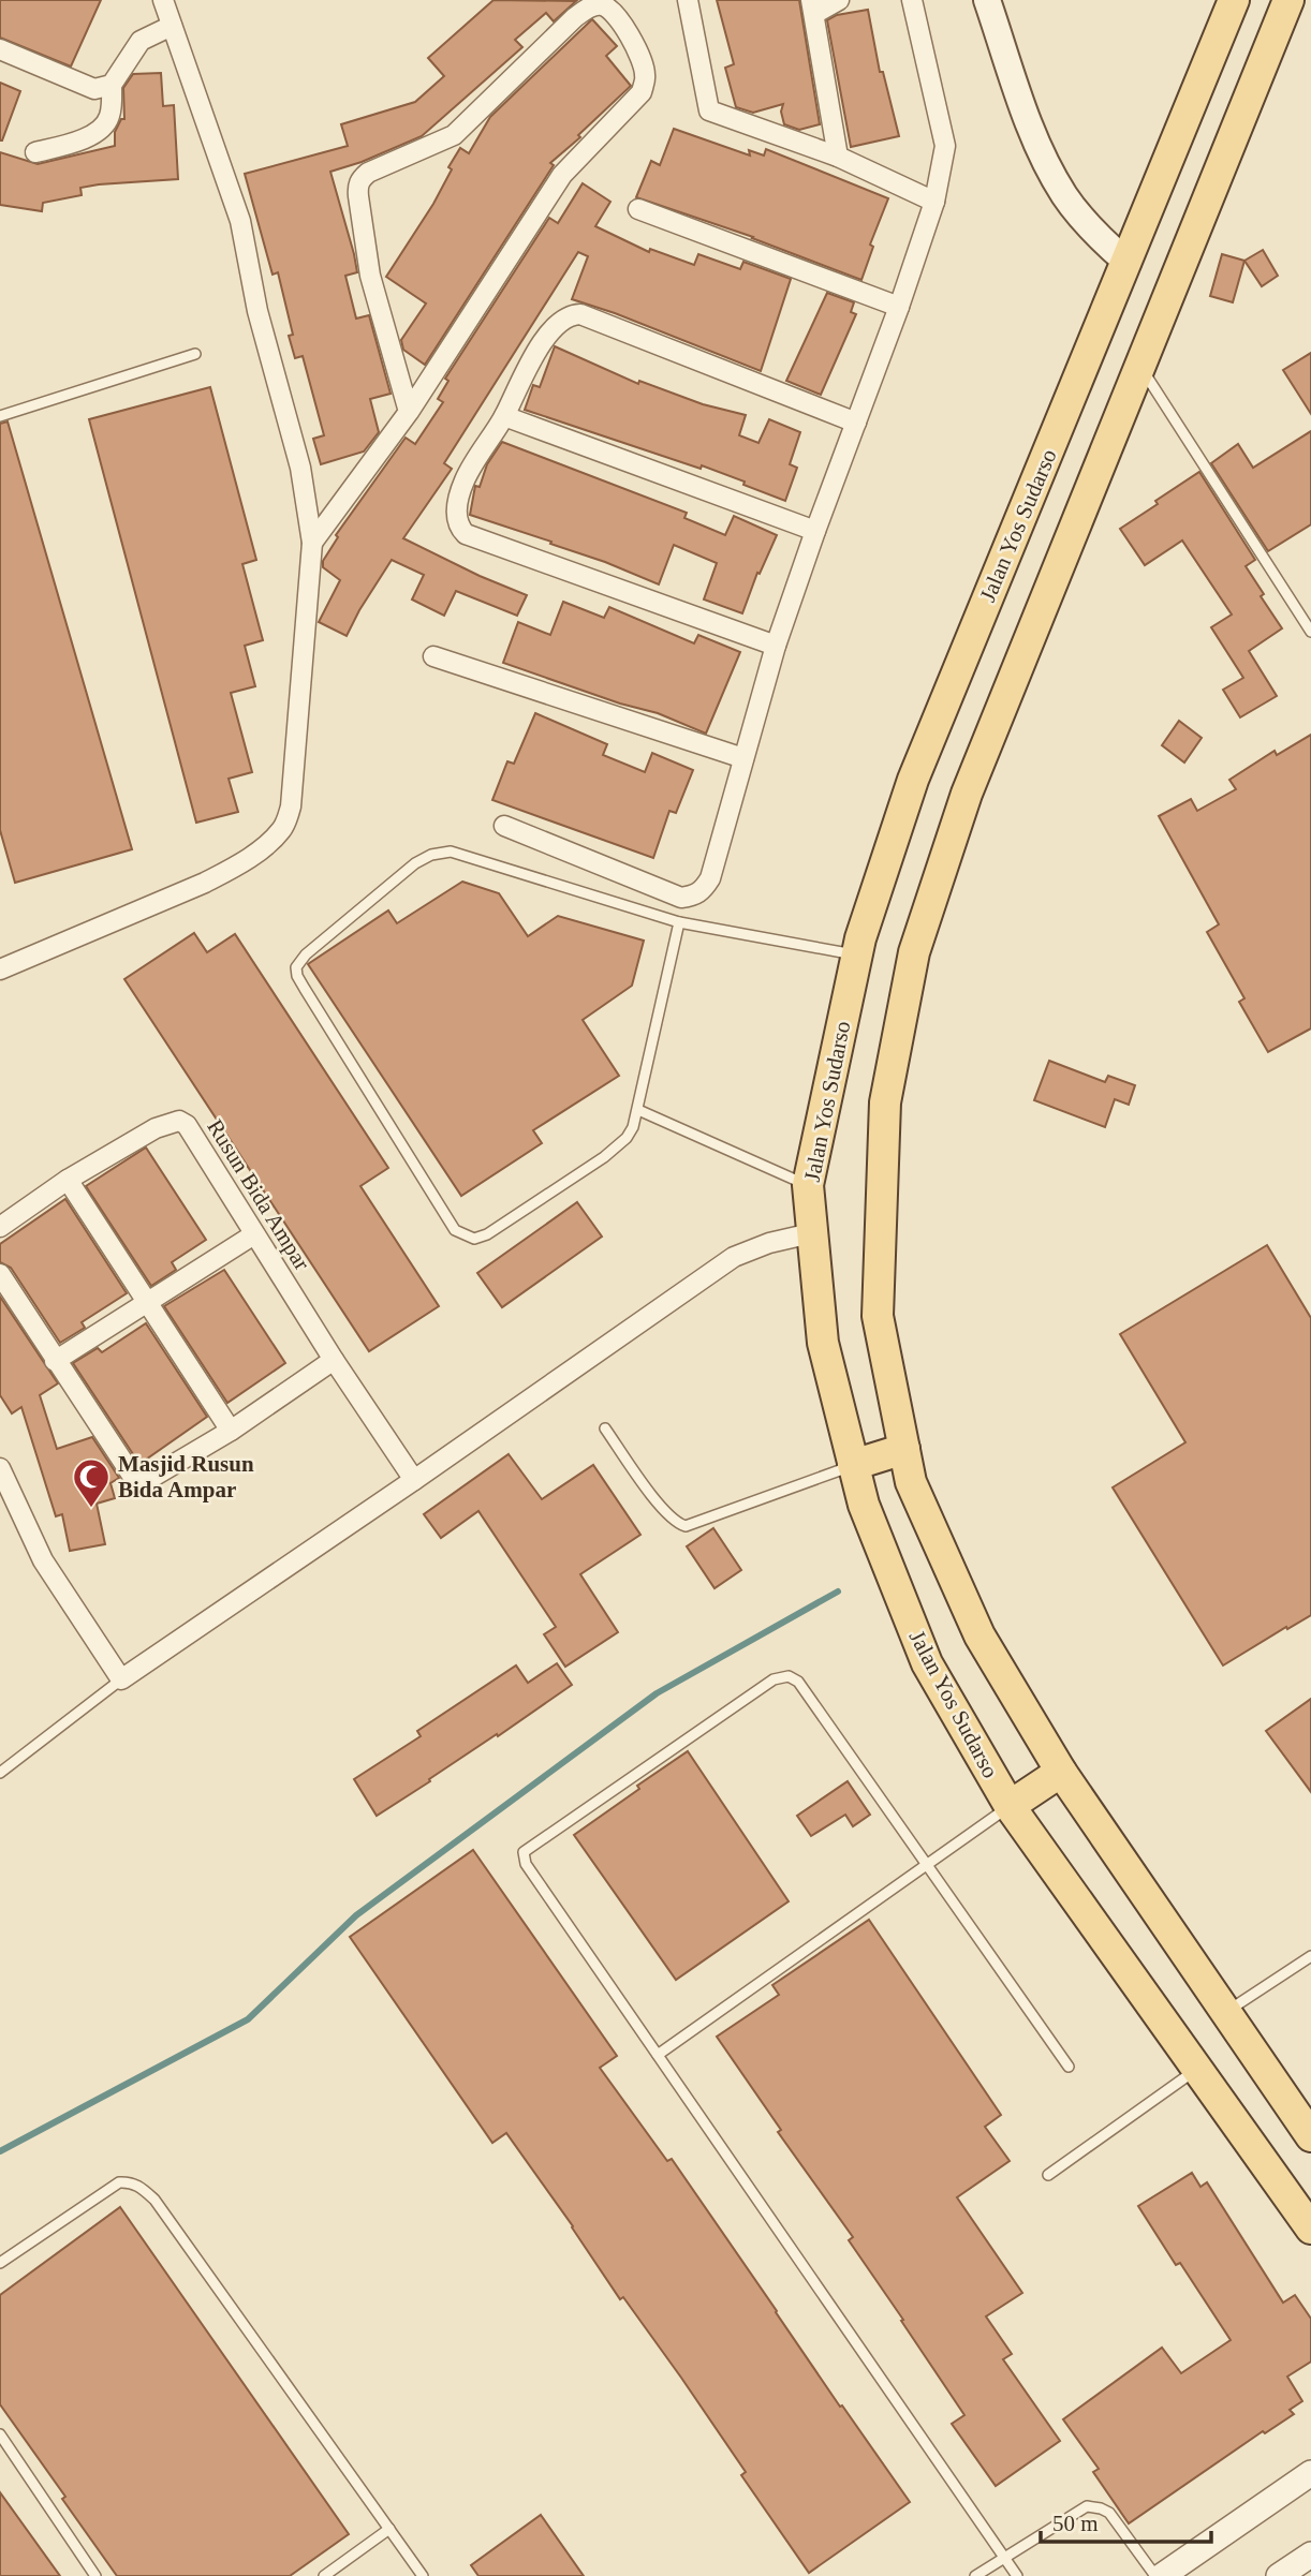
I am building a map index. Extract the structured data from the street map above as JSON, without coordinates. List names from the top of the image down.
{
  "streets": {
    "main road": ["Jalan Yos Sudarso"],
    "street": ["Rusun Bida Ampar"]
  },
  "places": {
    "mosque": ["Masjid Rusun Bida Ampar"]
  },
  "scale_bar": "50 m"
}
